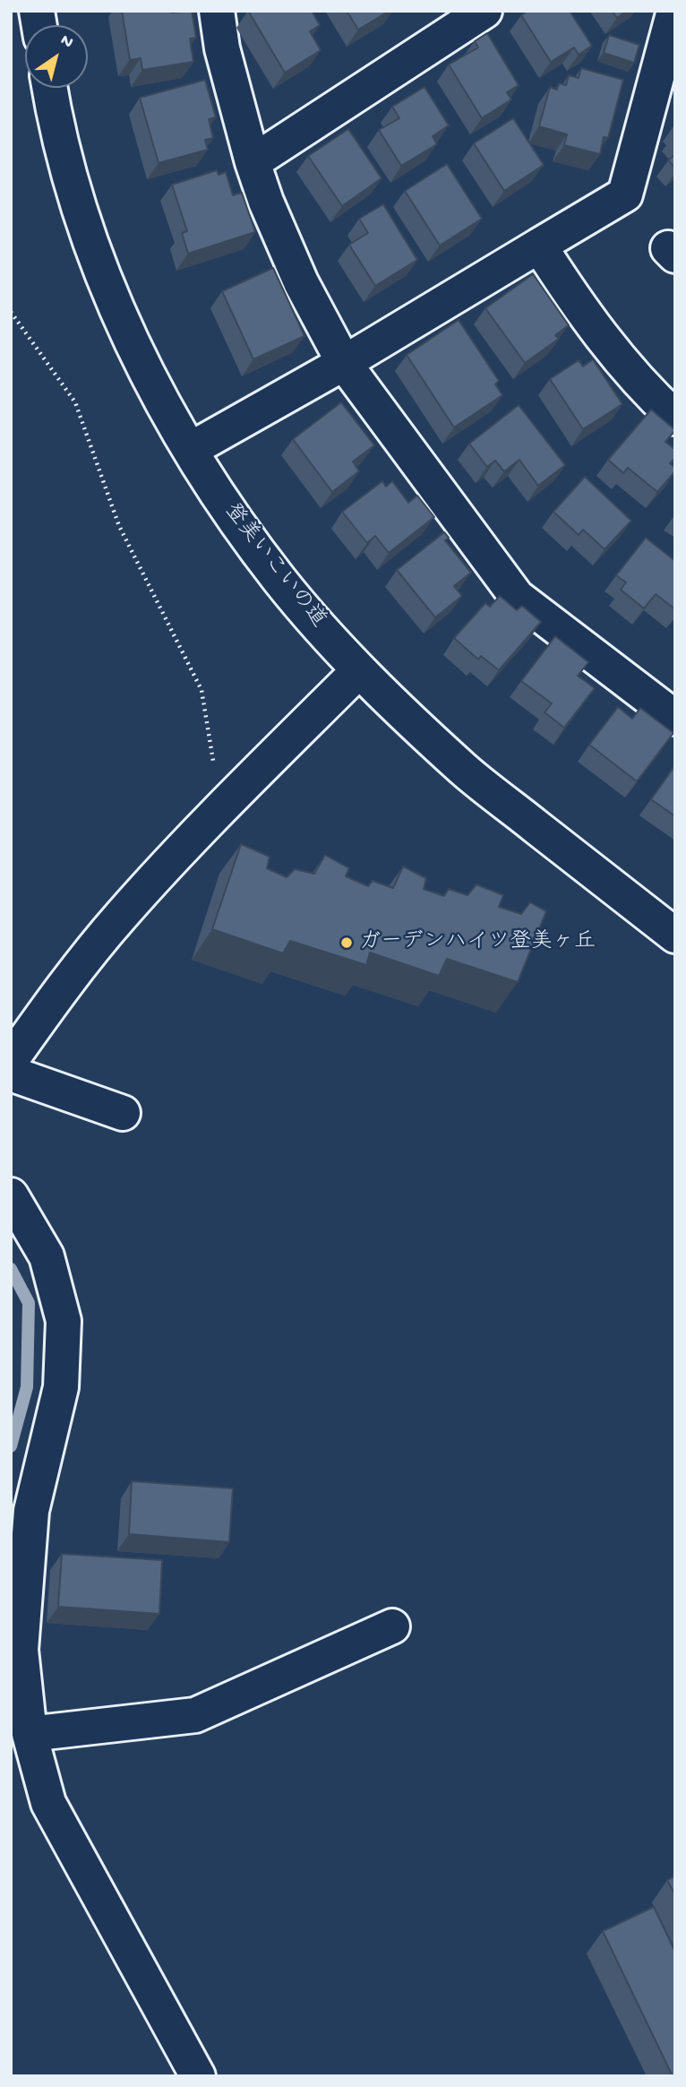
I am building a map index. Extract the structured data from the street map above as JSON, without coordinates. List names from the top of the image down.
{
  "streets": {
    "street": ["登美いこいの道"]
  },
  "places": ["ガーデンハイツ登美ヶ丘"],
  "north": "top right"
}
